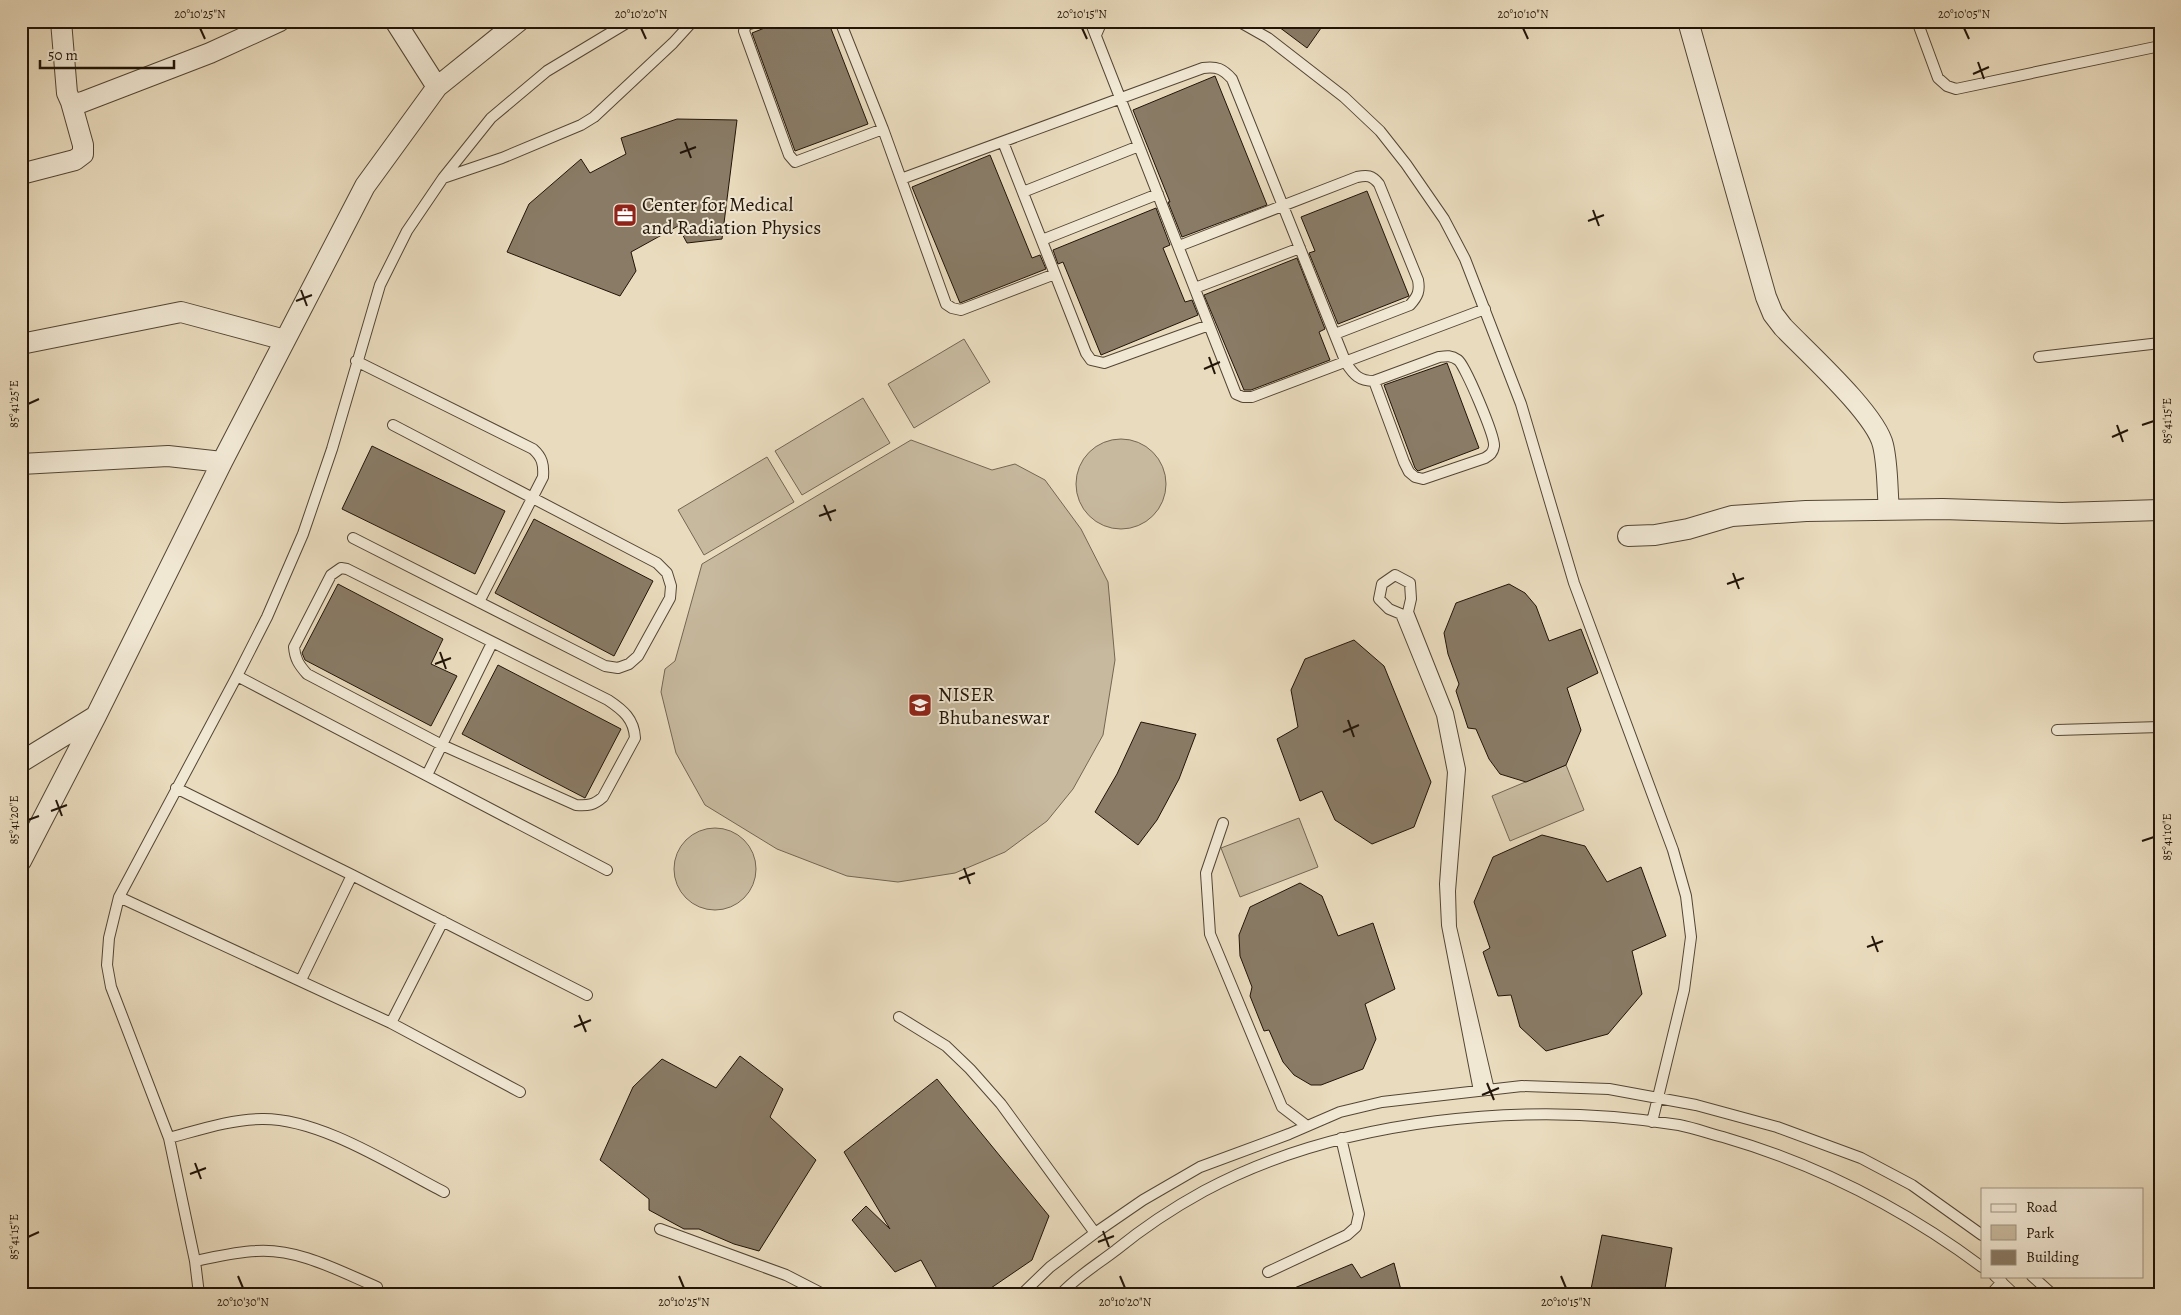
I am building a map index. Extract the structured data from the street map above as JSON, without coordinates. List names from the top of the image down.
{
  "places": {
    "office": ["Center for Medical and Radiation Physics"],
    "school or university": ["NISER Bhubaneswar"]
  },
  "legend": ["Road", "Park", "Building"],
  "scale_bar": "50 m",
  "coordinates": [
    "20°10'25\"N",
    "20°10'20\"N",
    "20°10'15\"N",
    "20°10'10\"N",
    "20°10'05\"N",
    "85°41'25\"E",
    "85°41'15\"E",
    "85°41'20\"E",
    "85°41'10\"E",
    "20°10'30\"N"
  ]
}
